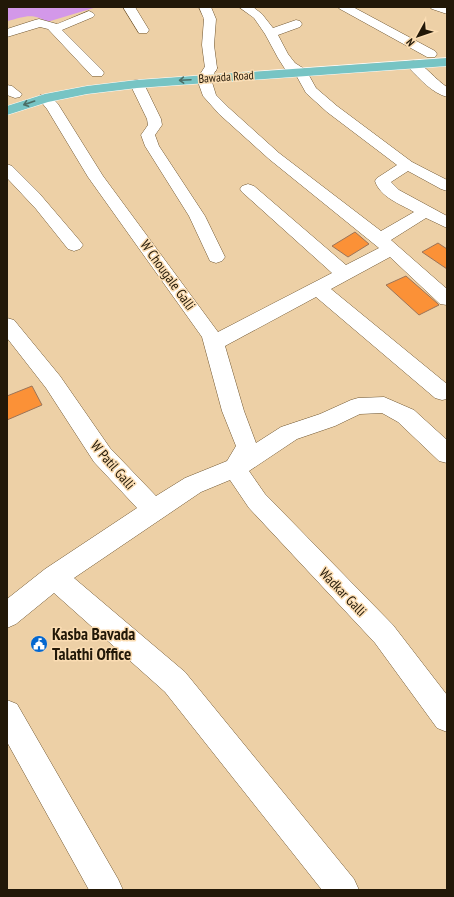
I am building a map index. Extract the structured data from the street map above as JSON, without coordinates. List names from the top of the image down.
{
  "streets": {
    "main road": ["Bawada Road"],
    "street": ["W Chougale Galli", "W Patil Galli", "Wadkar Galli"]
  },
  "crossings": [
    ["Bawada Road", "W Chougale Galli"],
    ["W Chougale Galli", "Wadkar Galli"]
  ],
  "places": {
    "public building": ["Kasba Bavada Talathi Office"]
  },
  "north": "bottom left"
}
